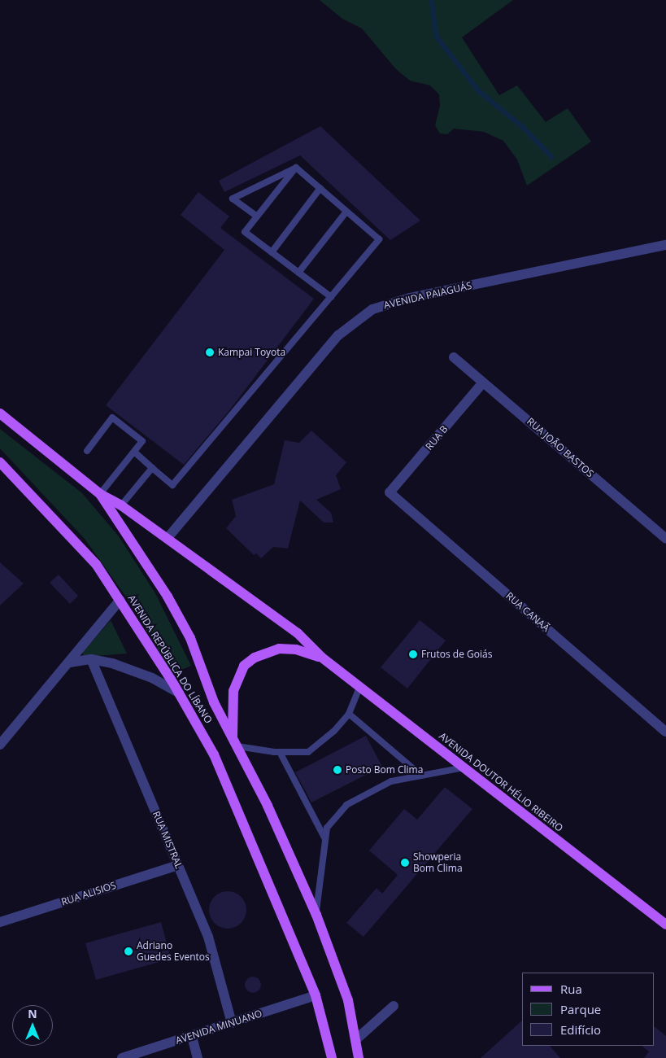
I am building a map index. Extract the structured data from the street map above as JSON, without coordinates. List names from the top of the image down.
{
  "streets": {
    "main road": ["AVENIDA REPÚBLICA DO LÍBANO", "AVENIDA DOUTOR HÉLIO RIBEIRO"],
    "street": [
      "AVENIDA PAIAGUÁS",
      "RUA B",
      "RUA JOÃO BASTOS",
      "RUA CANAÃ",
      "RUA MISTRAL",
      "RUA ALISIOS",
      "AVENIDA MINUANO"
    ]
  },
  "crossings": [
    ["RUA B", "RUA JOÃO BASTOS"],
    ["RUA B", "RUA CANAÃ"],
    ["AVENIDA REPÚBLICA DO LÍBANO", "AVENIDA MINUANO"],
    ["RUA MISTRAL", "RUA ALISIOS"],
    ["RUA MISTRAL", "AVENIDA MINUANO"]
  ],
  "places": [
    "Kampai Toyota",
    "Frutos de Goiás",
    "Posto Bom Clima",
    "Showperia Bom Clima",
    "Adriano Guedes Eventos"
  ],
  "legend": ["Rua", "Parque", "Edifício"],
  "north": "top"
}
